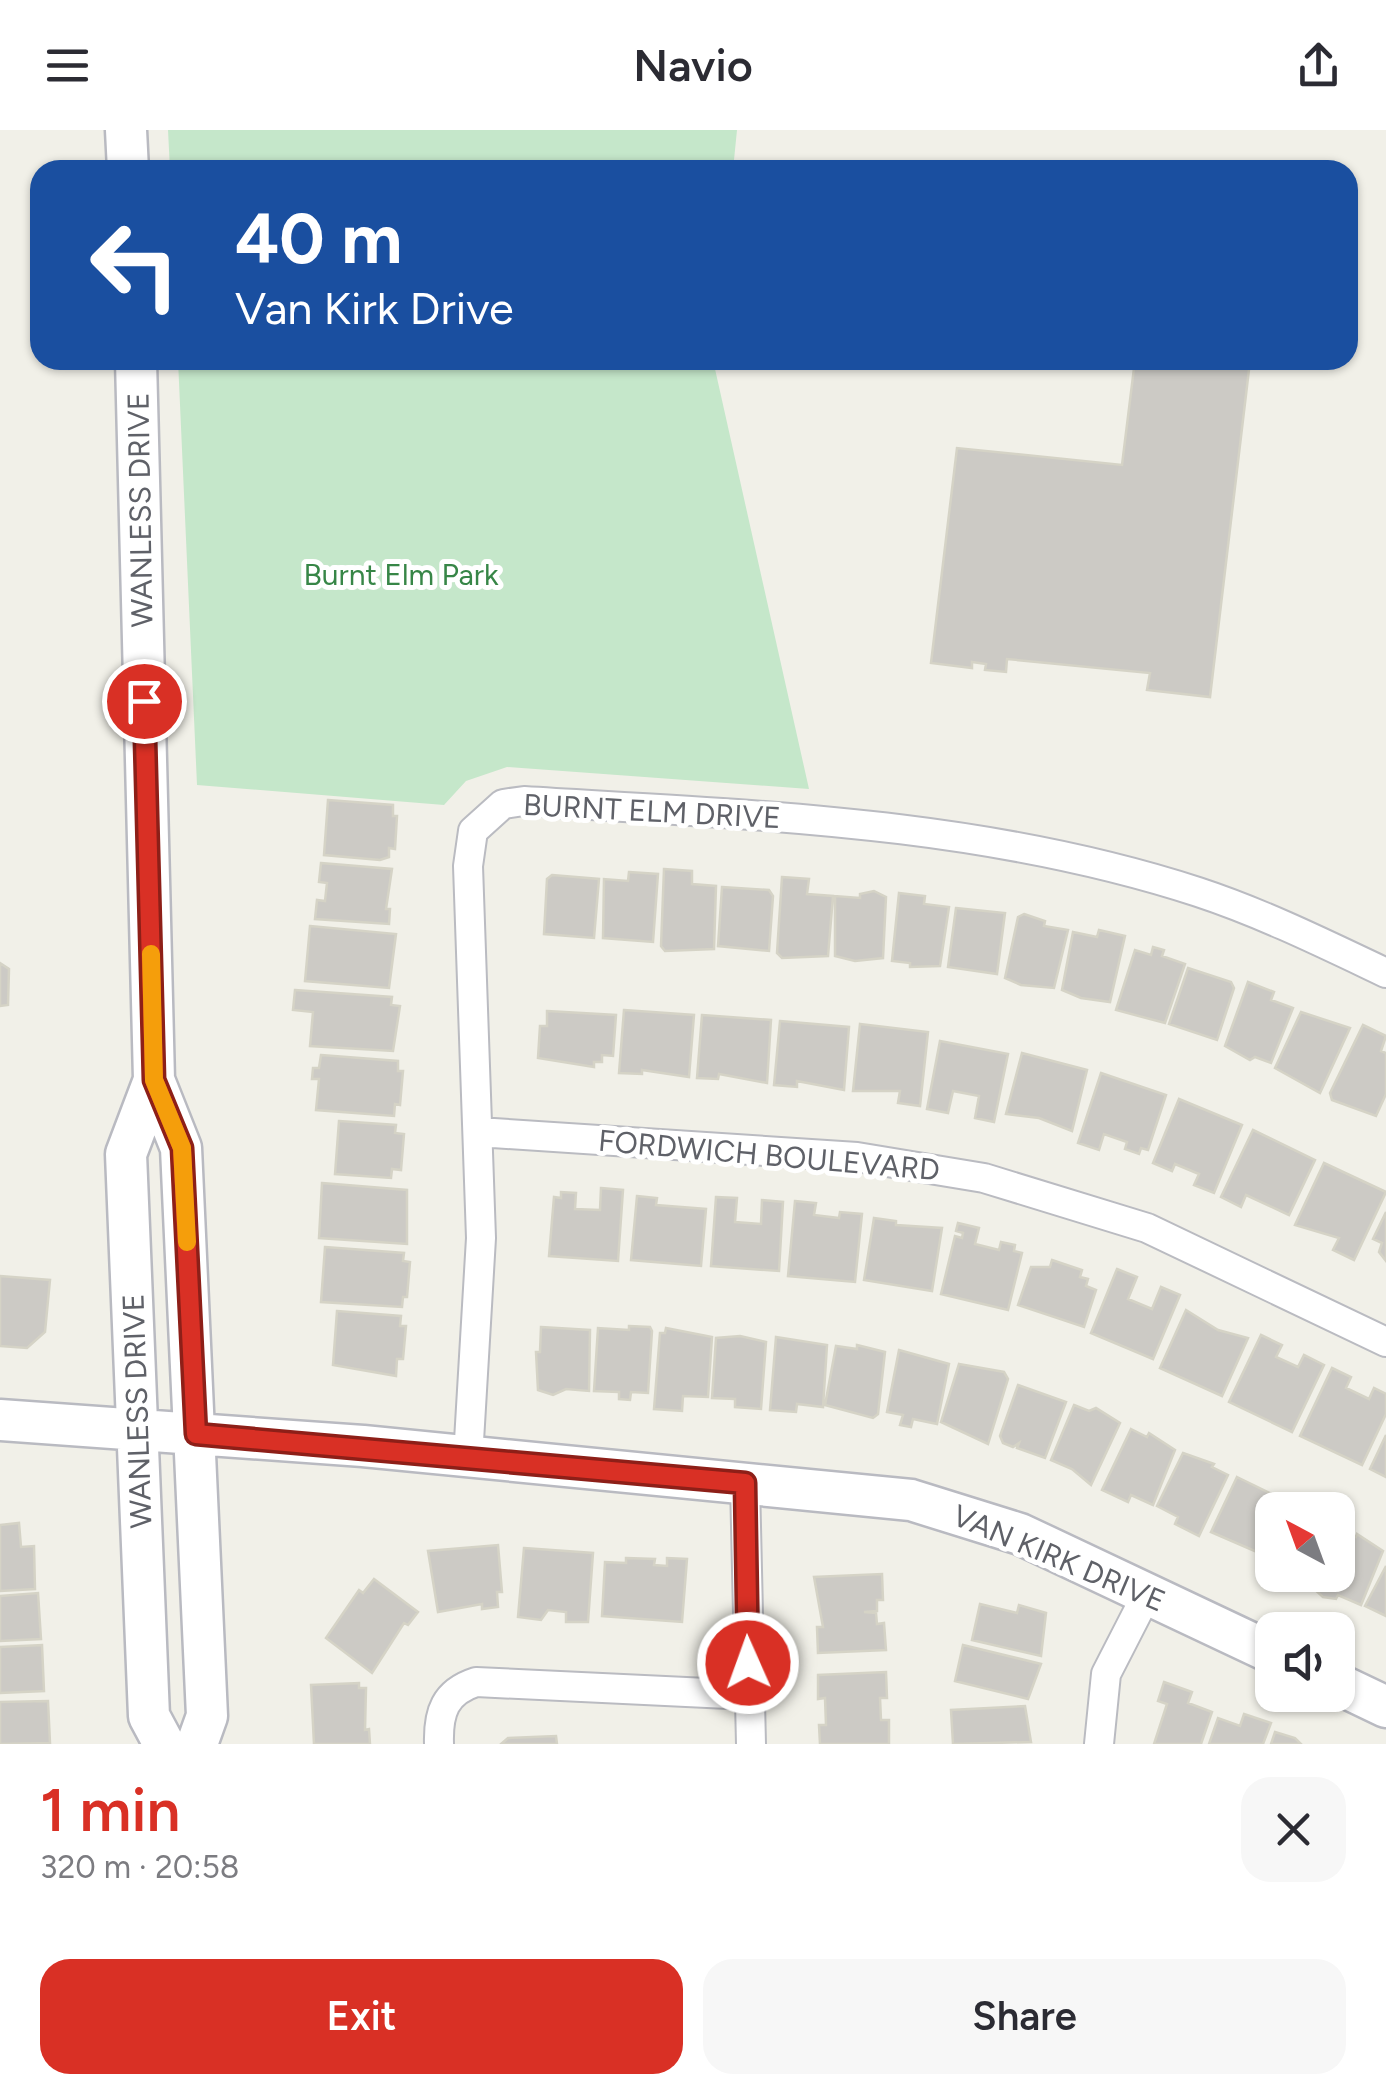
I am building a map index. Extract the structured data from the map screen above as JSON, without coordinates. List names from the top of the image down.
{
  "streets": {
    "main road": ["WANLESS DRIVE", "VAN KIRK DRIVE"],
    "street": ["BURNT ELM DRIVE", "FORDWICH BOULEVARD"]
  },
  "crossings": [
    ["WANLESS DRIVE", "VAN KIRK DRIVE"],
    ["BURNT ELM DRIVE", "FORDWICH BOULEVARD"],
    ["BURNT ELM DRIVE", "VAN KIRK DRIVE"]
  ],
  "parks": ["Burnt Elm Park"],
  "north": "top left",
  "page": {
    "header": "Navio",
    "turn": ["40 m", "Van Kirk Drive"],
    "heading": ["1 min", "320 m · 20:58"],
    "buttons": ["Exit", "Share"]
  }
}
